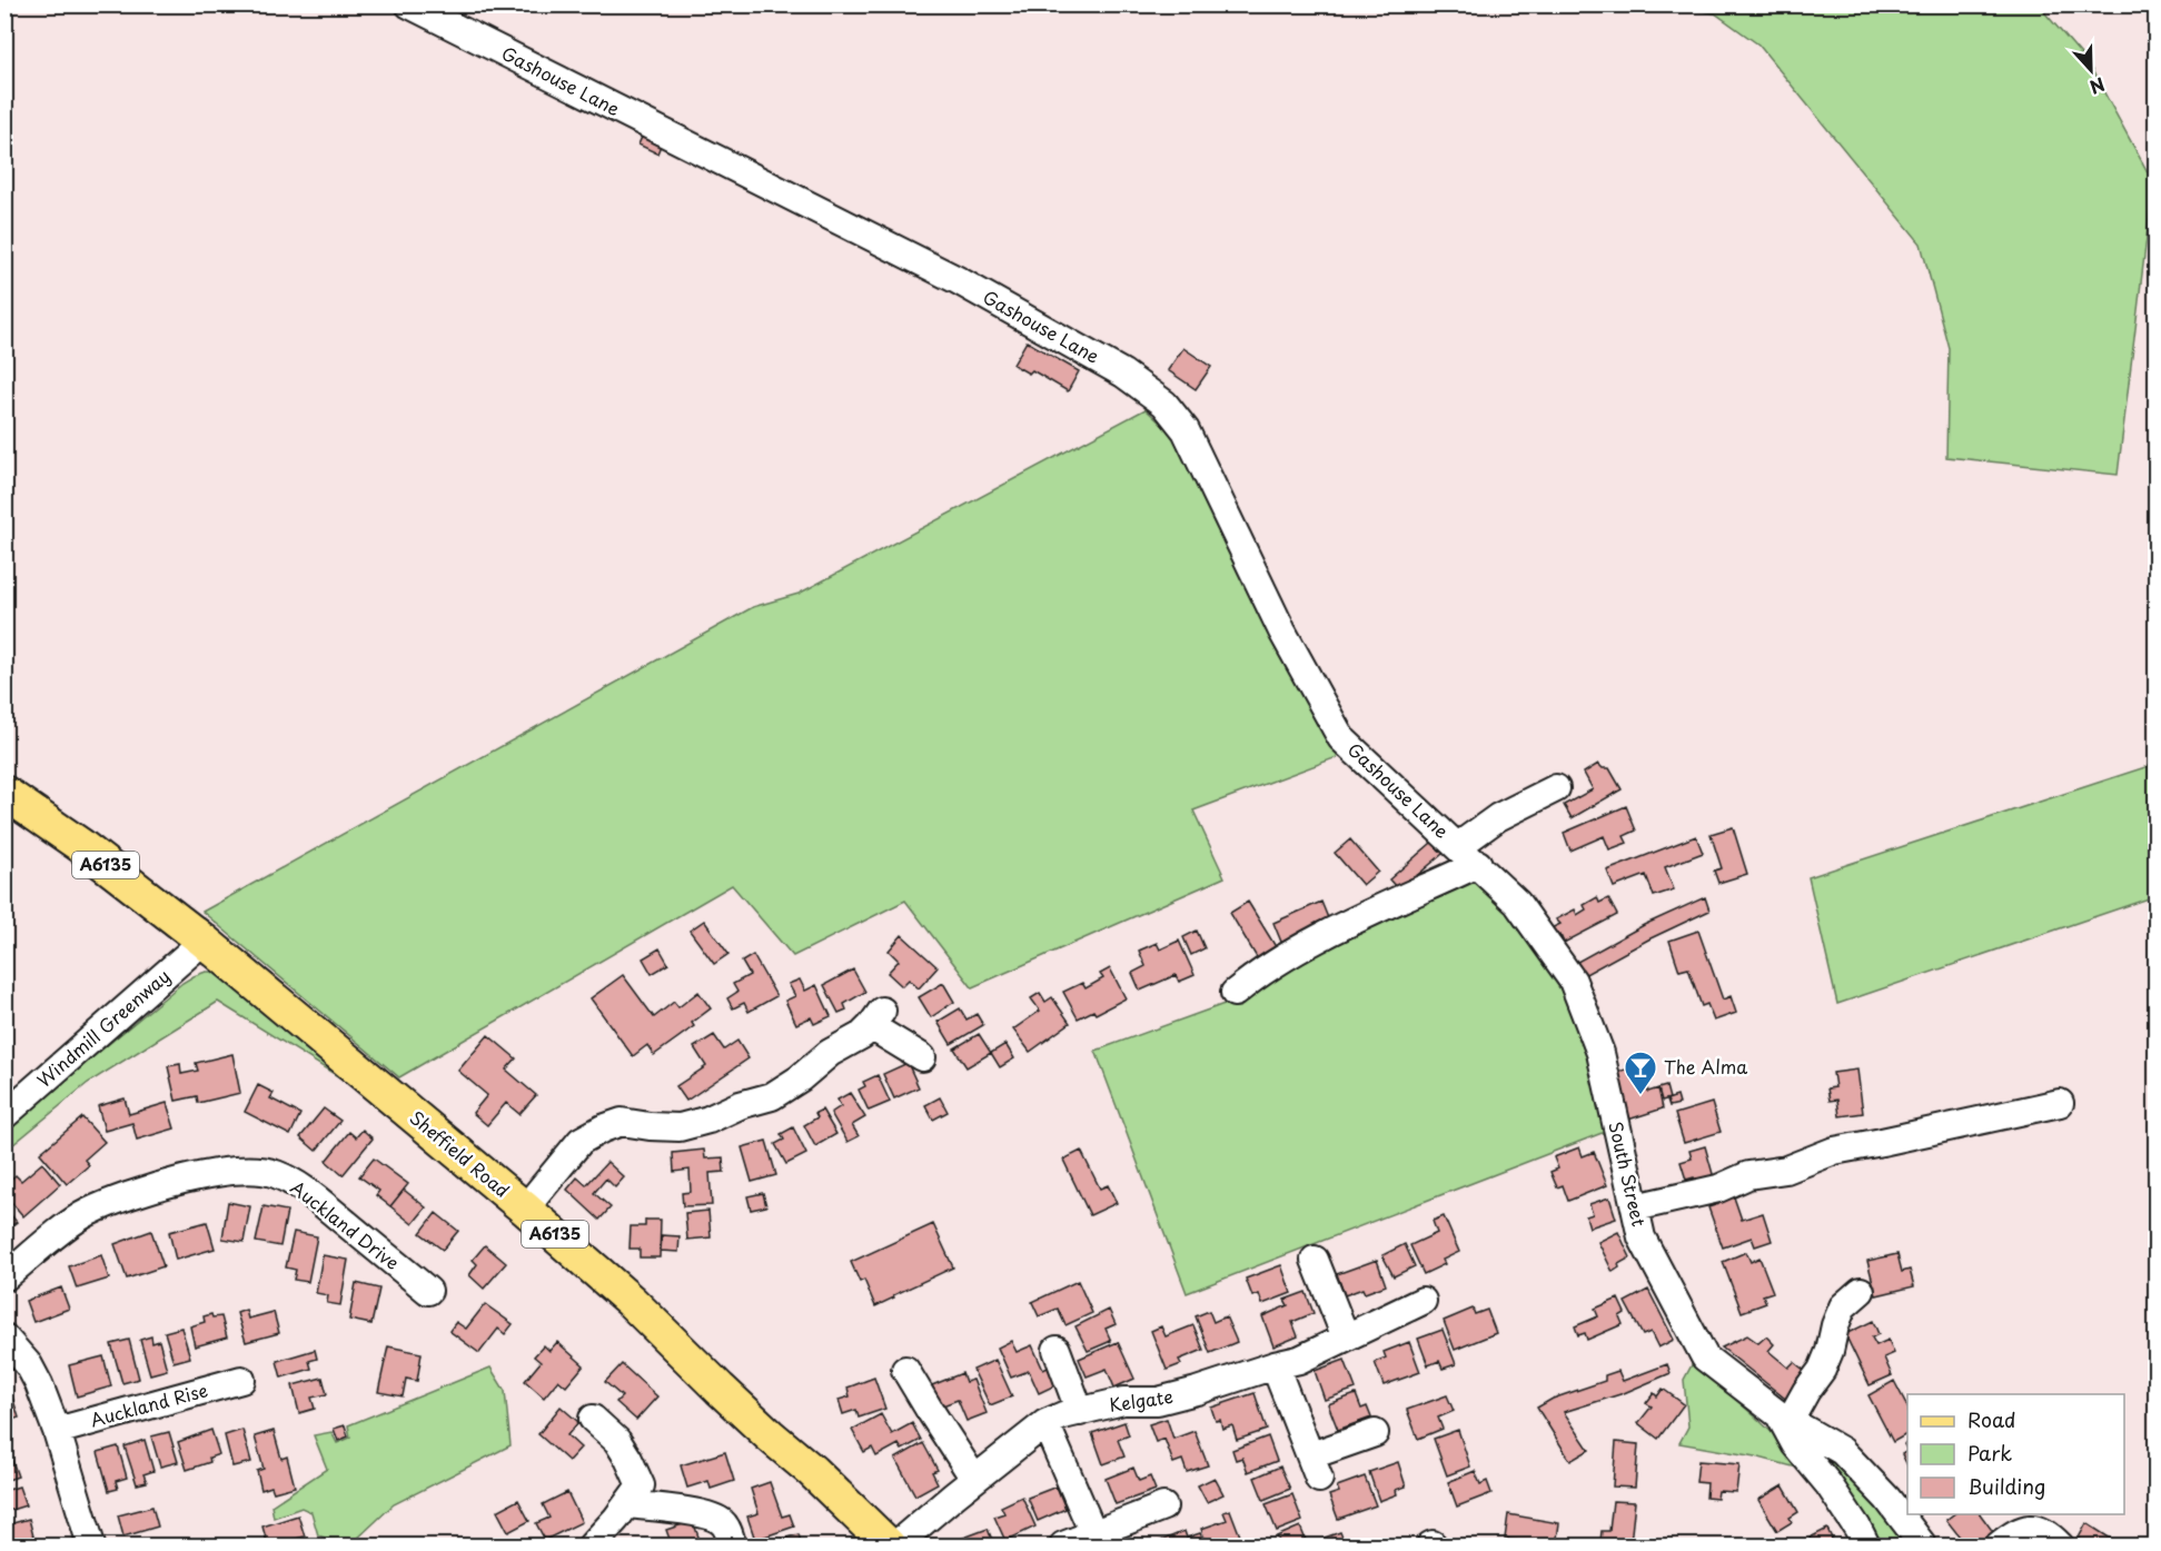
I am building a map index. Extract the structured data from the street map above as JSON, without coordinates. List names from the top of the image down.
{
  "streets": {
    "main road": ["A6135", "Sheffield Road"],
    "street": [
      "Gashouse Lane",
      "Windmill Greenway",
      "South Street",
      "Auckland Drive",
      "Kelgate",
      "Auckland Rise"
    ]
  },
  "crossings": [
    ["Gashouse Lane", "South Street"],
    ["Windmill Greenway", "Sheffield Road"]
  ],
  "places": {
    "bar": ["The Alma"]
  },
  "legend": ["Road", "Park", "Building"],
  "north": "bottom"
}
